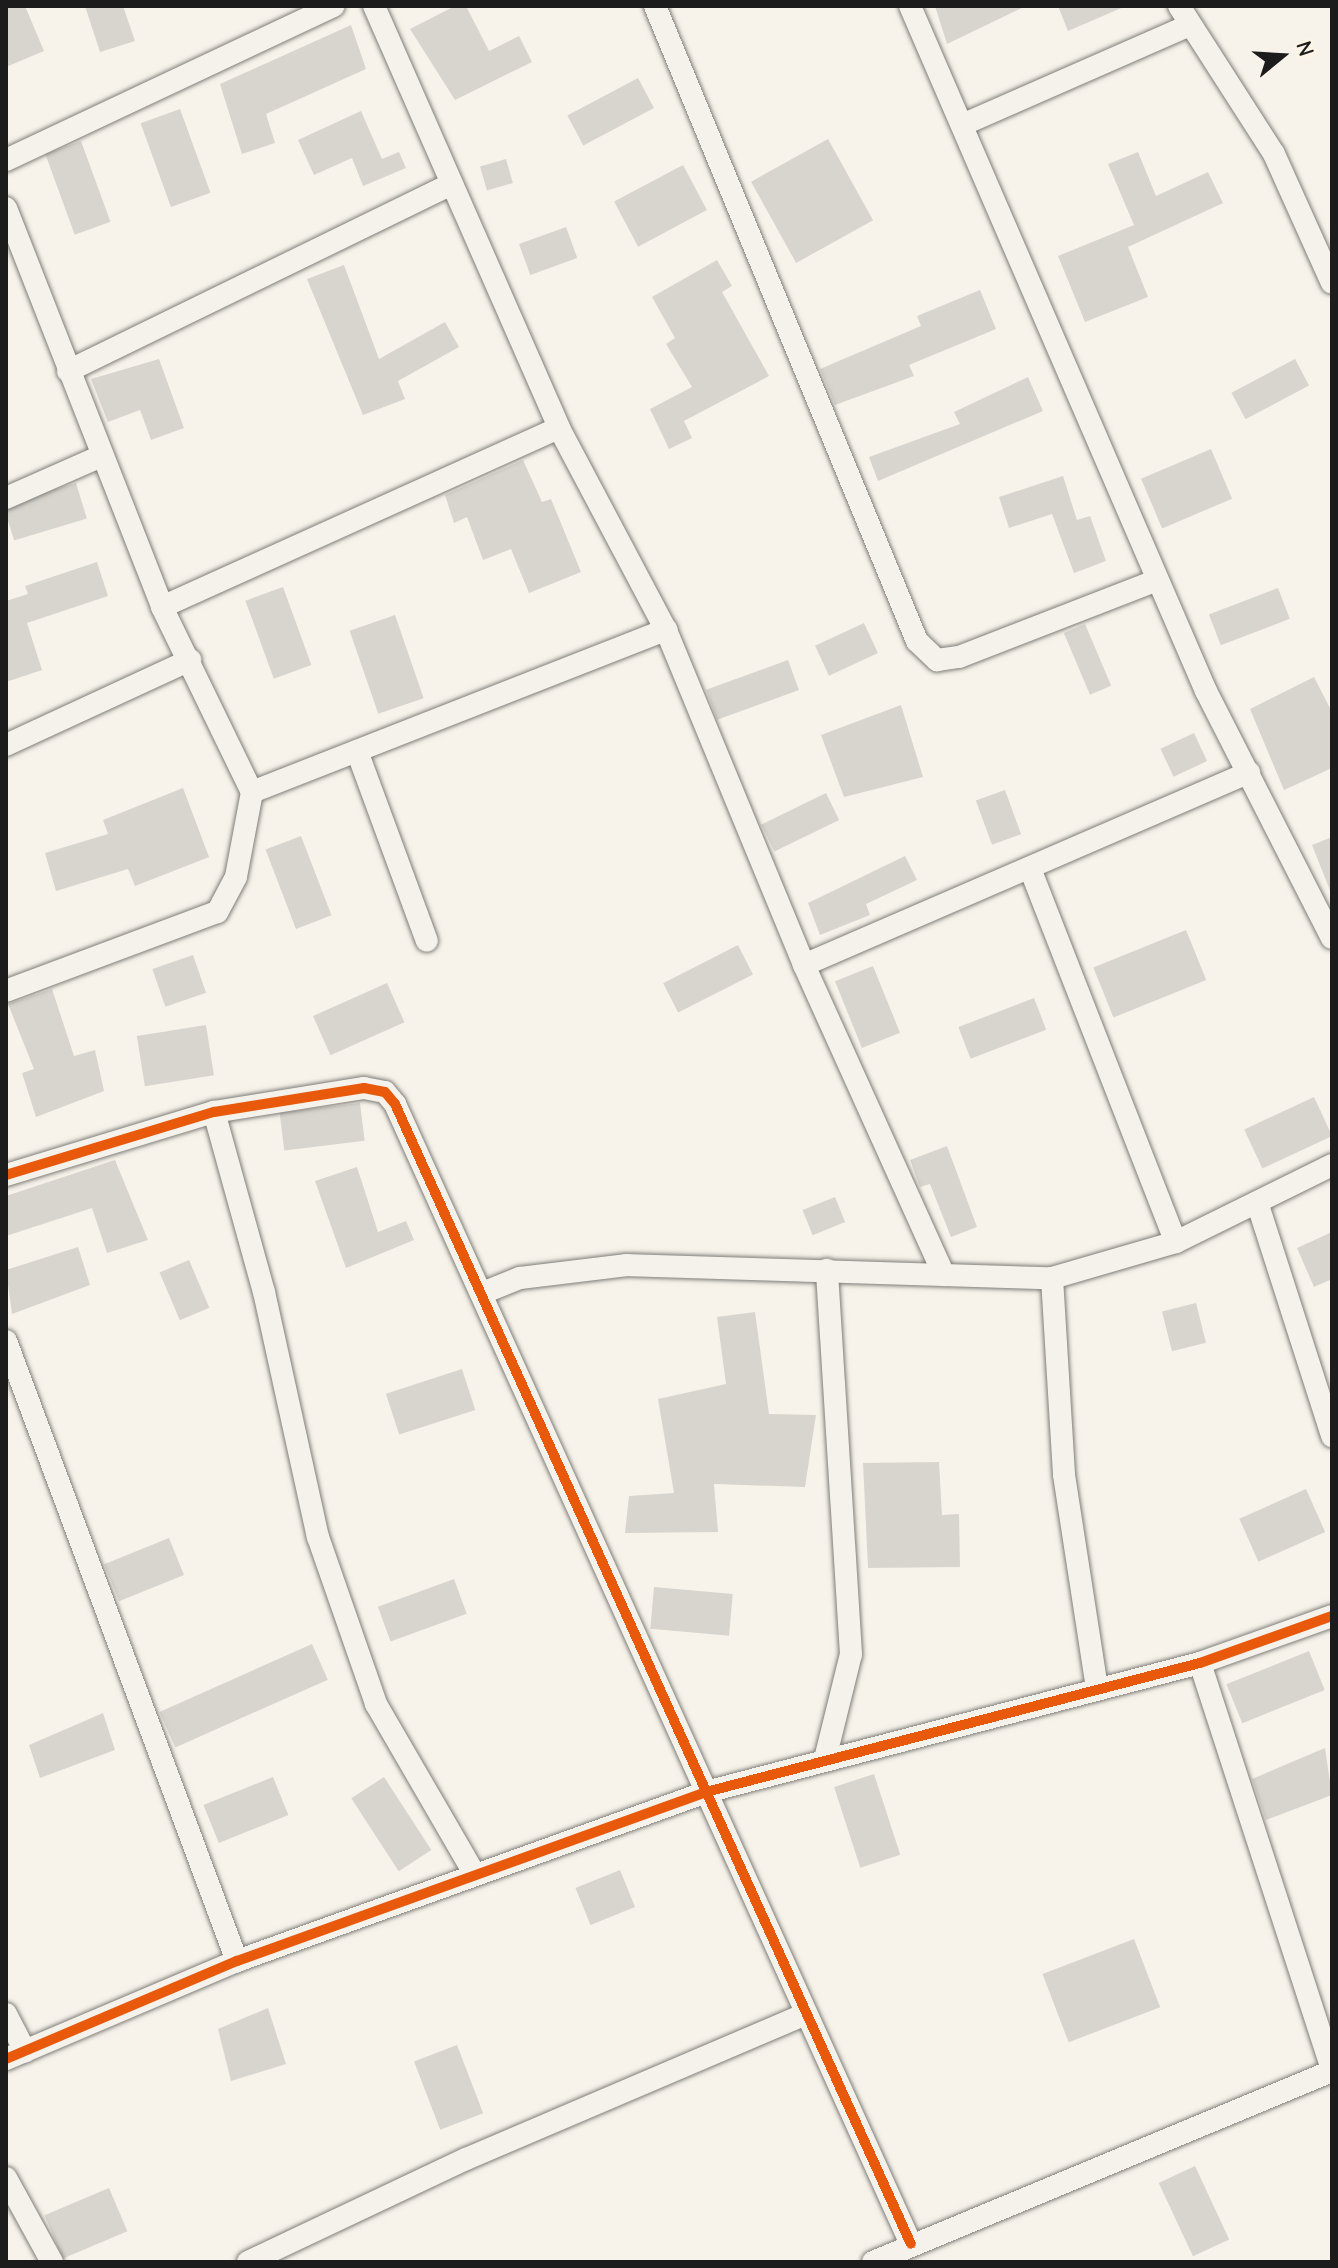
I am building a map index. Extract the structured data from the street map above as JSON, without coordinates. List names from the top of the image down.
{
  "north": "right"
}
